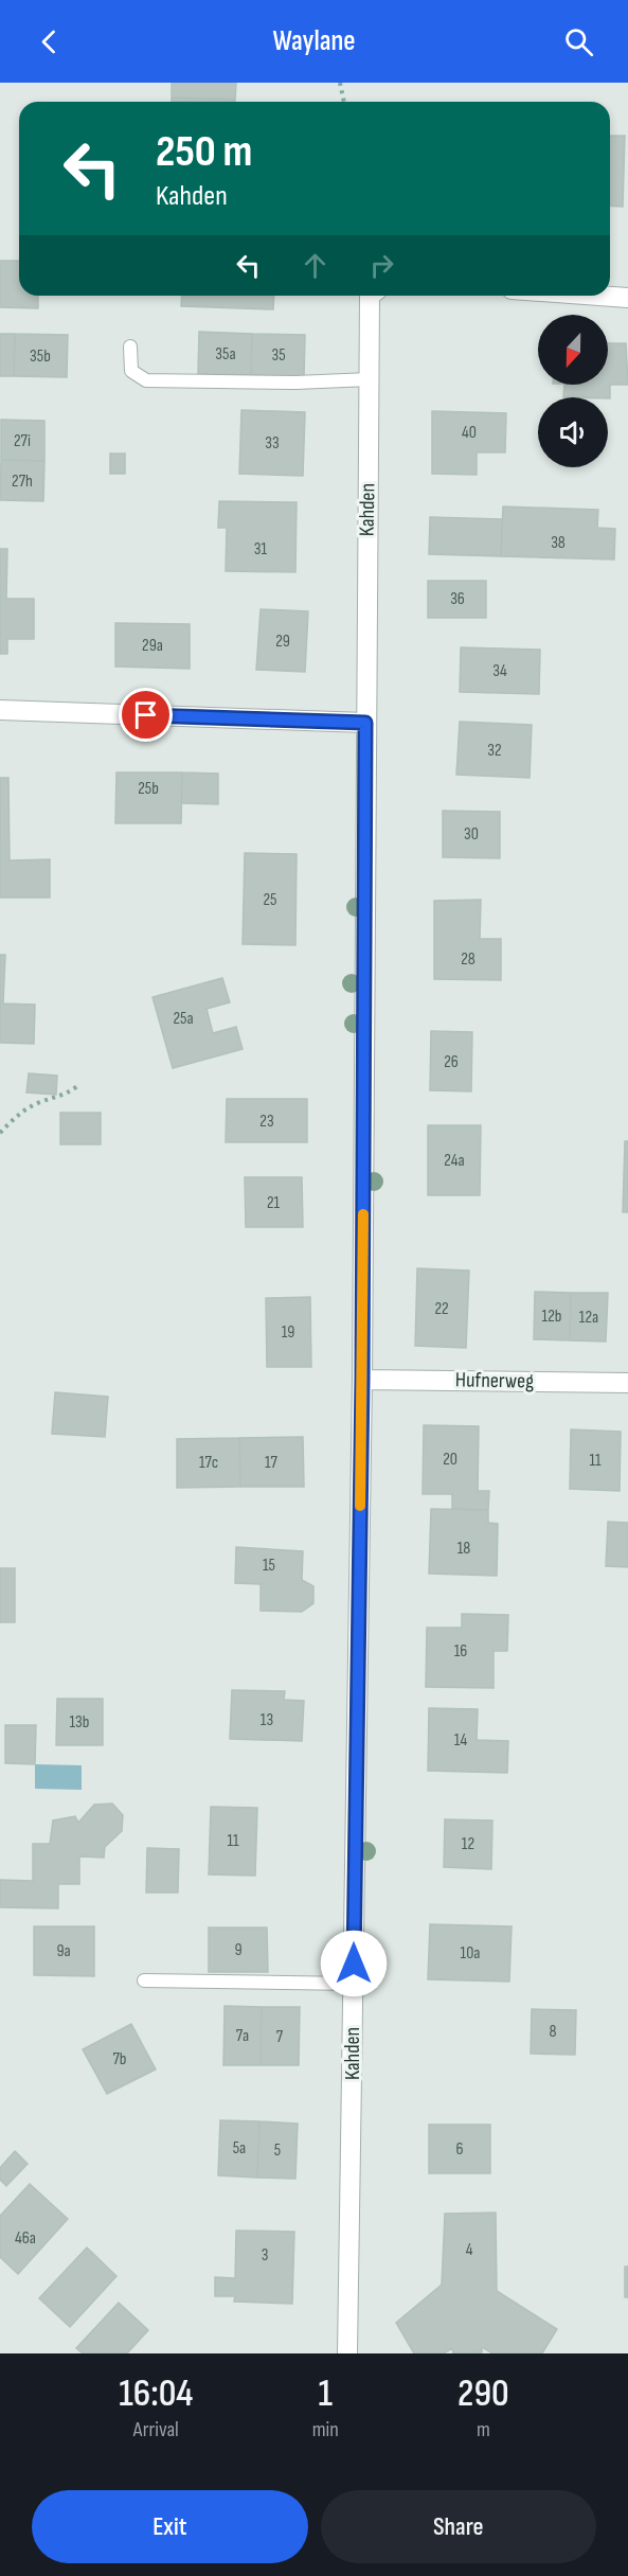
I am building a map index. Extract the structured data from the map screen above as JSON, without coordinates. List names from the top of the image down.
{
  "streets": {
    "street": ["Kahden", "Hufnerweg"]
  },
  "crossings": [
    ["Kahden", "Hufnerweg"]
  ],
  "house_numbers": [
    "35a",
    "35",
    "35b",
    "40",
    "27i",
    "33",
    "27h",
    "38",
    "31",
    "36",
    "29",
    "29a",
    "34",
    "32",
    "25b",
    "30",
    "25",
    "28",
    "25a",
    "26",
    "23",
    "24a",
    "21",
    "22",
    "12b",
    "12a",
    "19",
    "20",
    "11",
    "17c",
    "17",
    "18",
    "15",
    "16",
    "13",
    "13b",
    "14",
    "11",
    "12",
    "9",
    "9a",
    "10a",
    "8",
    "7a",
    "7",
    "7b",
    "5a",
    "6",
    "5",
    "46a",
    "4",
    "3"
  ],
  "north": "bottom",
  "page": {
    "header": "Waylane",
    "turn": ["250 m", "Kahden"],
    "eta": [
      "16:04",
      "Arrival",
      "1",
      "min",
      "290",
      "m"
    ],
    "buttons": ["Exit", "Share"]
  }
}
